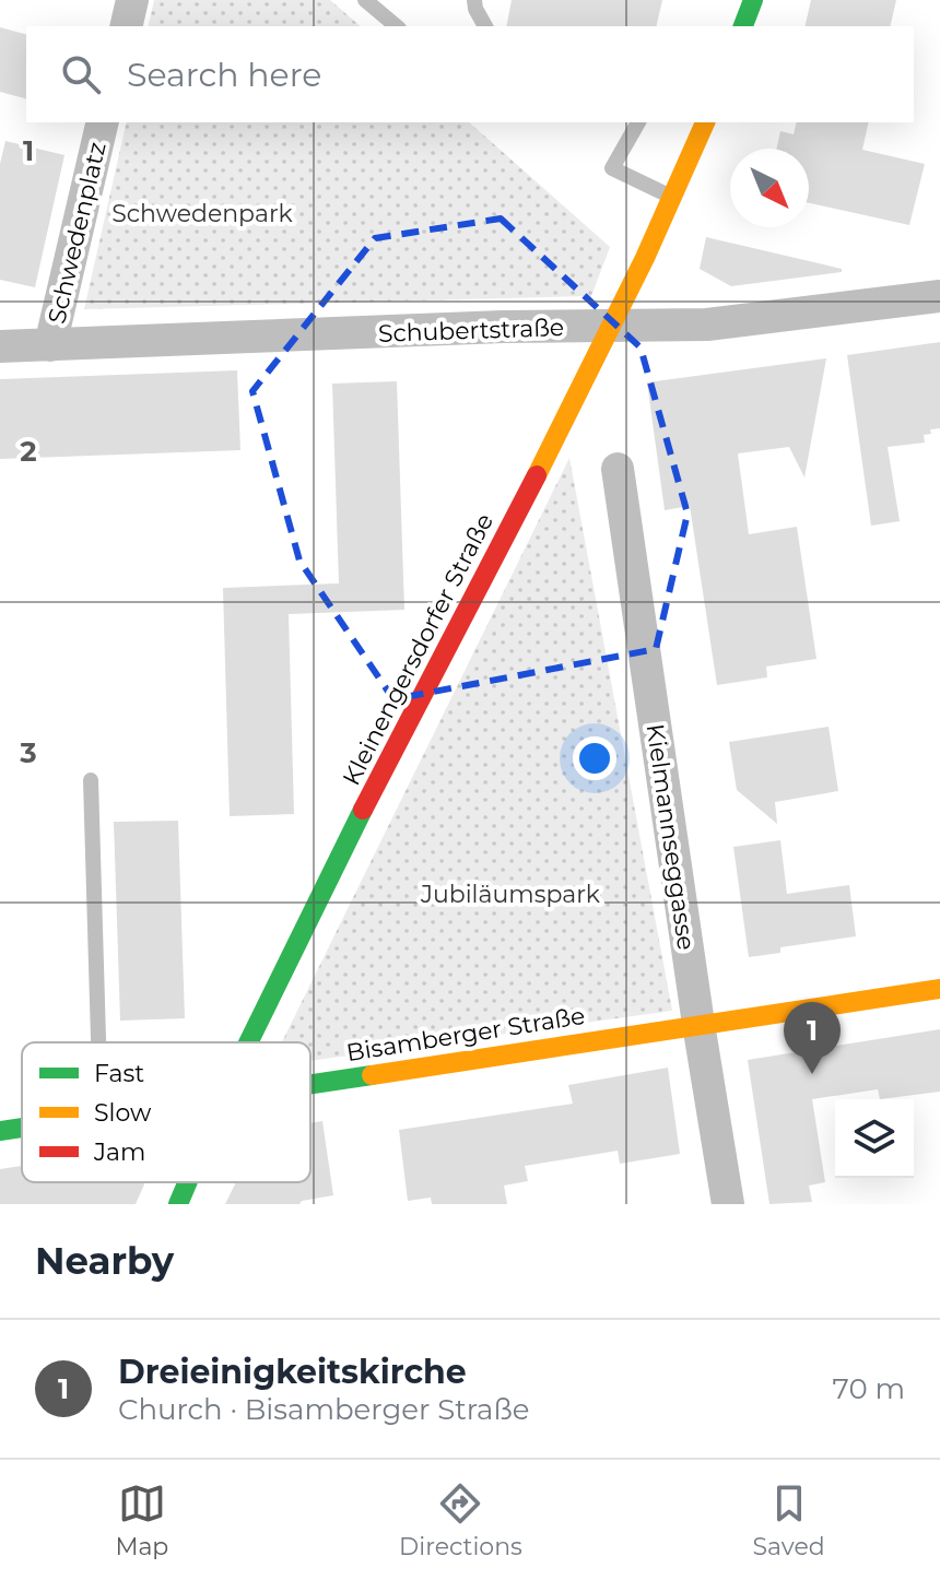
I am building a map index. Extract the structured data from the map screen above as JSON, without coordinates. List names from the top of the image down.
{
  "streets": {
    "main road": ["Kleinengersdorfer Straße", "Bisamberger Straße"],
    "street": ["Schwedenplatz", "Schubertstraße", "Kielmannseggasse"]
  },
  "crossings": [
    ["Schwedenplatz", "Schubertstraße"],
    ["Schubertstraße", "Kleinengersdorfer Straße"],
    ["Kielmannseggasse", "Bisamberger Straße"]
  ],
  "parks": ["Schwedenpark", "Jubiläumspark"],
  "legend": ["Fast", "Slow", "Jam"],
  "north": "bottom right",
  "page": {
    "search": "Search here",
    "pins": "1",
    "heading": "Nearby",
    "list": [
      {
        "mark": "1",
        "name": "Dreieinigkeitskirche",
        "note": "Church · Bisamberger Straße",
        "value": "70 m"
      }
    ],
    "nav": ["Map", "Directions", "Saved"]
  },
  "grid": {
    "rows": ["1", "2", "3"]
  }
}
